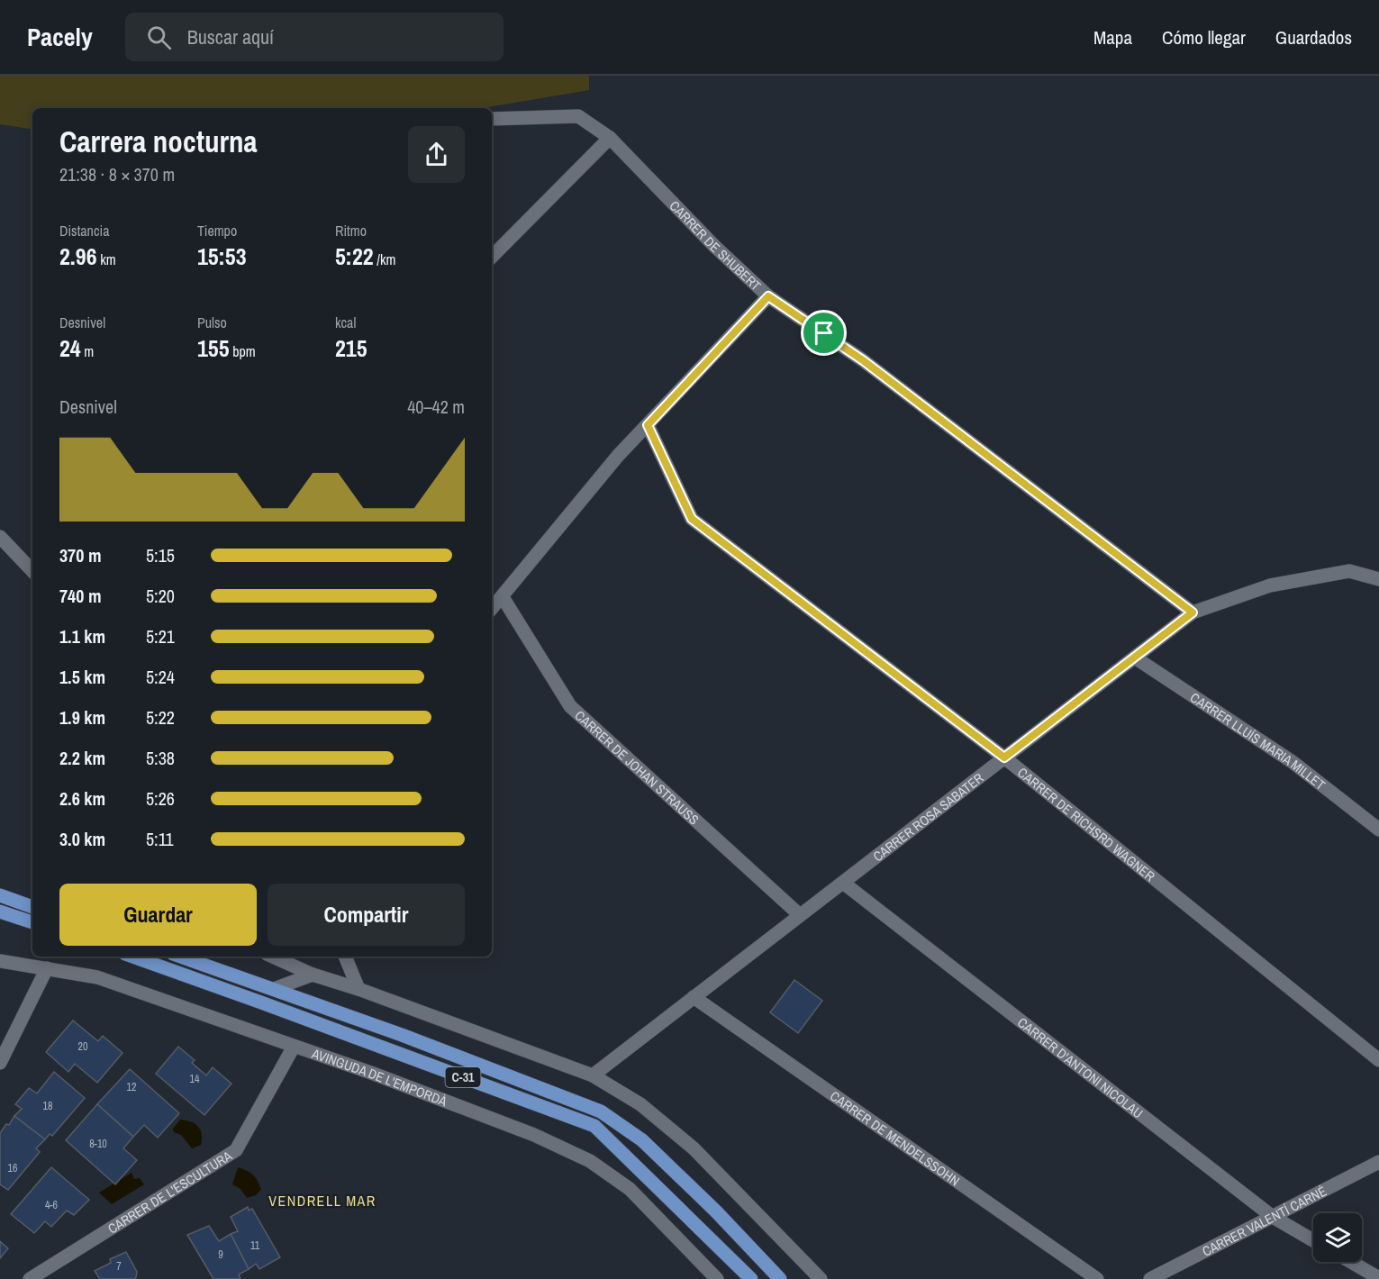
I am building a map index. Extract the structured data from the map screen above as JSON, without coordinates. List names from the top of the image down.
{
  "streets": {
    "main road": ["C-31"],
    "street": [
      "CARRER DE SHUBERT",
      "CARRER LLUÍS MARIA MILLET",
      "CARRER DE JOHAN STRAUSS",
      "CARRER ROSA SABATER",
      "CARRER DE RICHSRD WAGNER",
      "CARRER D'ANTONI NICOLAU",
      "AVINGUDA DE L'EMPORDÀ",
      "CARRER DE MENDELSSOHN",
      "CARRER DE L'ESCULTURA",
      "CARRER VALENTÍ CARNÉ"
    ]
  },
  "crossings": [
    ["CARRER DE SHUBERT", "CARRER ROSA SABATER"],
    ["CARRER LLUÍS MARIA MILLET", "CARRER ROSA SABATER"],
    ["CARRER DE JOHAN STRAUSS", "CARRER ROSA SABATER"],
    ["CARRER ROSA SABATER", "CARRER DE RICHSRD WAGNER"],
    ["CARRER ROSA SABATER", "CARRER D'ANTONI NICOLAU"],
    ["CARRER ROSA SABATER", "CARRER DE MENDELSSOHN"],
    ["CARRER D'ANTONI NICOLAU", "CARRER VALENTÍ CARNÉ"],
    ["AVINGUDA DE L'EMPORDÀ", "CARRER DE L'ESCULTURA"]
  ],
  "districts": ["VENDRELL MAR"],
  "house_numbers": [
    "20",
    "14",
    "12",
    "18",
    "8-10",
    "16",
    "4-6",
    "11",
    "9",
    "7"
  ],
  "page": {
    "header": "Pacely",
    "search": "Buscar aquí",
    "nav": ["Mapa", "Cómo llegar", "Guardados"],
    "heading": ["Carrera nocturna", "21:38 · 8 × 370 m"],
    "stats": [
      ["Distancia", "2.96 km"],
      ["Tiempo", "15:53"],
      ["Ritmo", "5:22 /km"],
      ["Desnivel", "24 m"],
      ["Pulso", "155 bpm"],
      ["kcal", "215"]
    ],
    "chart": ["Desnivel", "40–42 m"],
    "list": [
      {
        "name": "370 m",
        "note": "5:15"
      },
      {
        "name": "740 m",
        "note": "5:20"
      },
      {
        "name": "1.1 km",
        "note": "5:21"
      },
      {
        "name": "1.5 km",
        "note": "5:24"
      },
      {
        "name": "1.9 km",
        "note": "5:22"
      },
      {
        "name": "2.2 km",
        "note": "5:38"
      },
      {
        "name": "2.6 km",
        "note": "5:26"
      },
      {
        "name": "3.0 km",
        "note": "5:11"
      }
    ],
    "buttons": ["Guardar", "Compartir"]
  }
}
